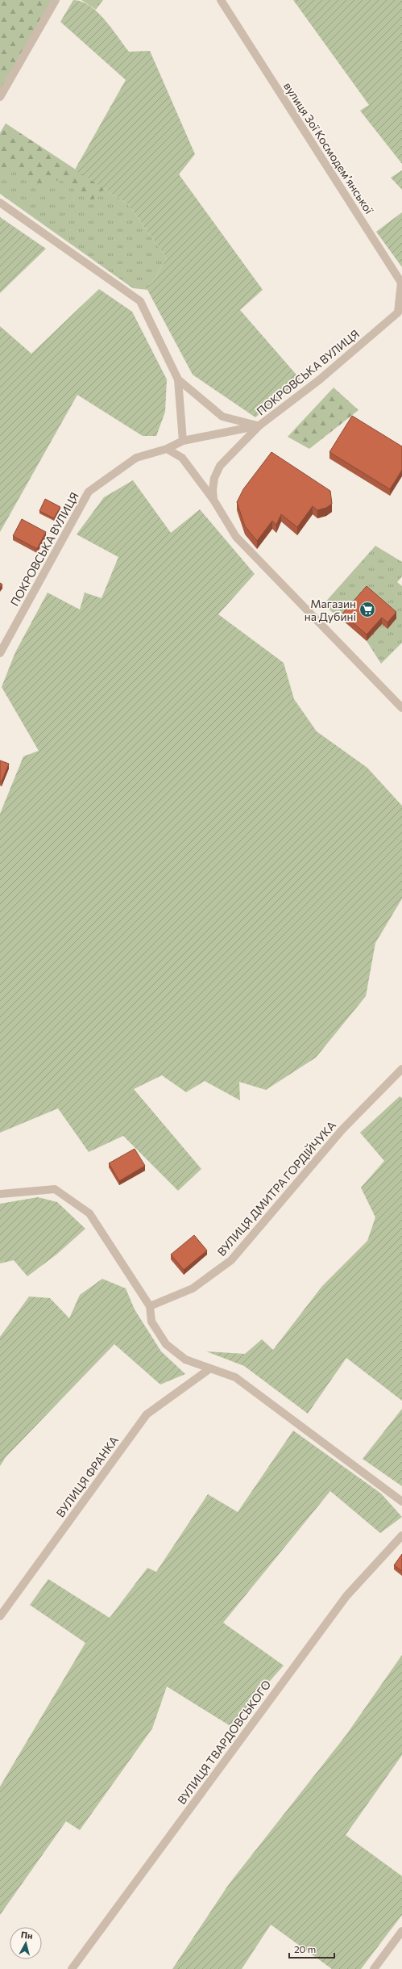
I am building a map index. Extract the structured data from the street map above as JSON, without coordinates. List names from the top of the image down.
{
  "streets": {
    "street": [
      "вулиця Зої Космодемʼянської",
      "ПОКРОВСЬКА ВУЛИЦЯ",
      "ВУЛИЦЯ ДМИТРА ГОРДІЙЧУКА",
      "ВУЛИЦЯ ФРАНКА",
      "ВУЛИЦЯ ТВАРДОВСЬКОГО"
    ]
  },
  "crossings": [
    ["вулиця Зої Космодемʼянської", "ПОКРОВСЬКА ВУЛИЦЯ"]
  ],
  "places": {
    "supermarket": ["Магазин на Дубині"]
  },
  "scale_bar": "20 m",
  "north": "top"
}
